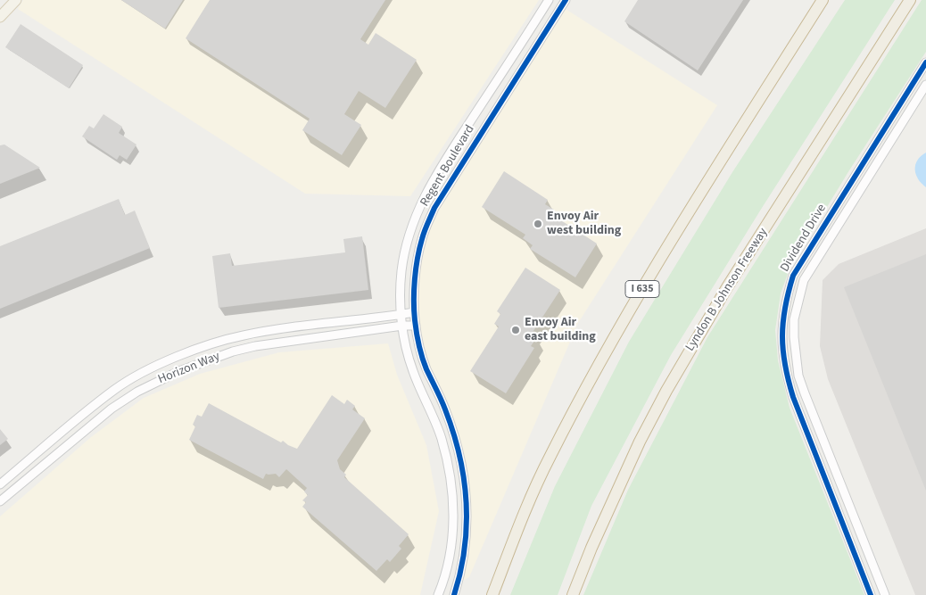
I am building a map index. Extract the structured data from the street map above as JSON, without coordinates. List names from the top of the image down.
{
  "streets": {
    "highway": ["I 635", "Lyndon B Johnson Freeway"],
    "street": ["Regent Boulevard", "Dividend Drive", "Horizon Way"]
  },
  "crossings": [
    ["Regent Boulevard", "Horizon Way"]
  ],
  "places": ["Envoy Air west building", "Envoy Air east building"]
}
